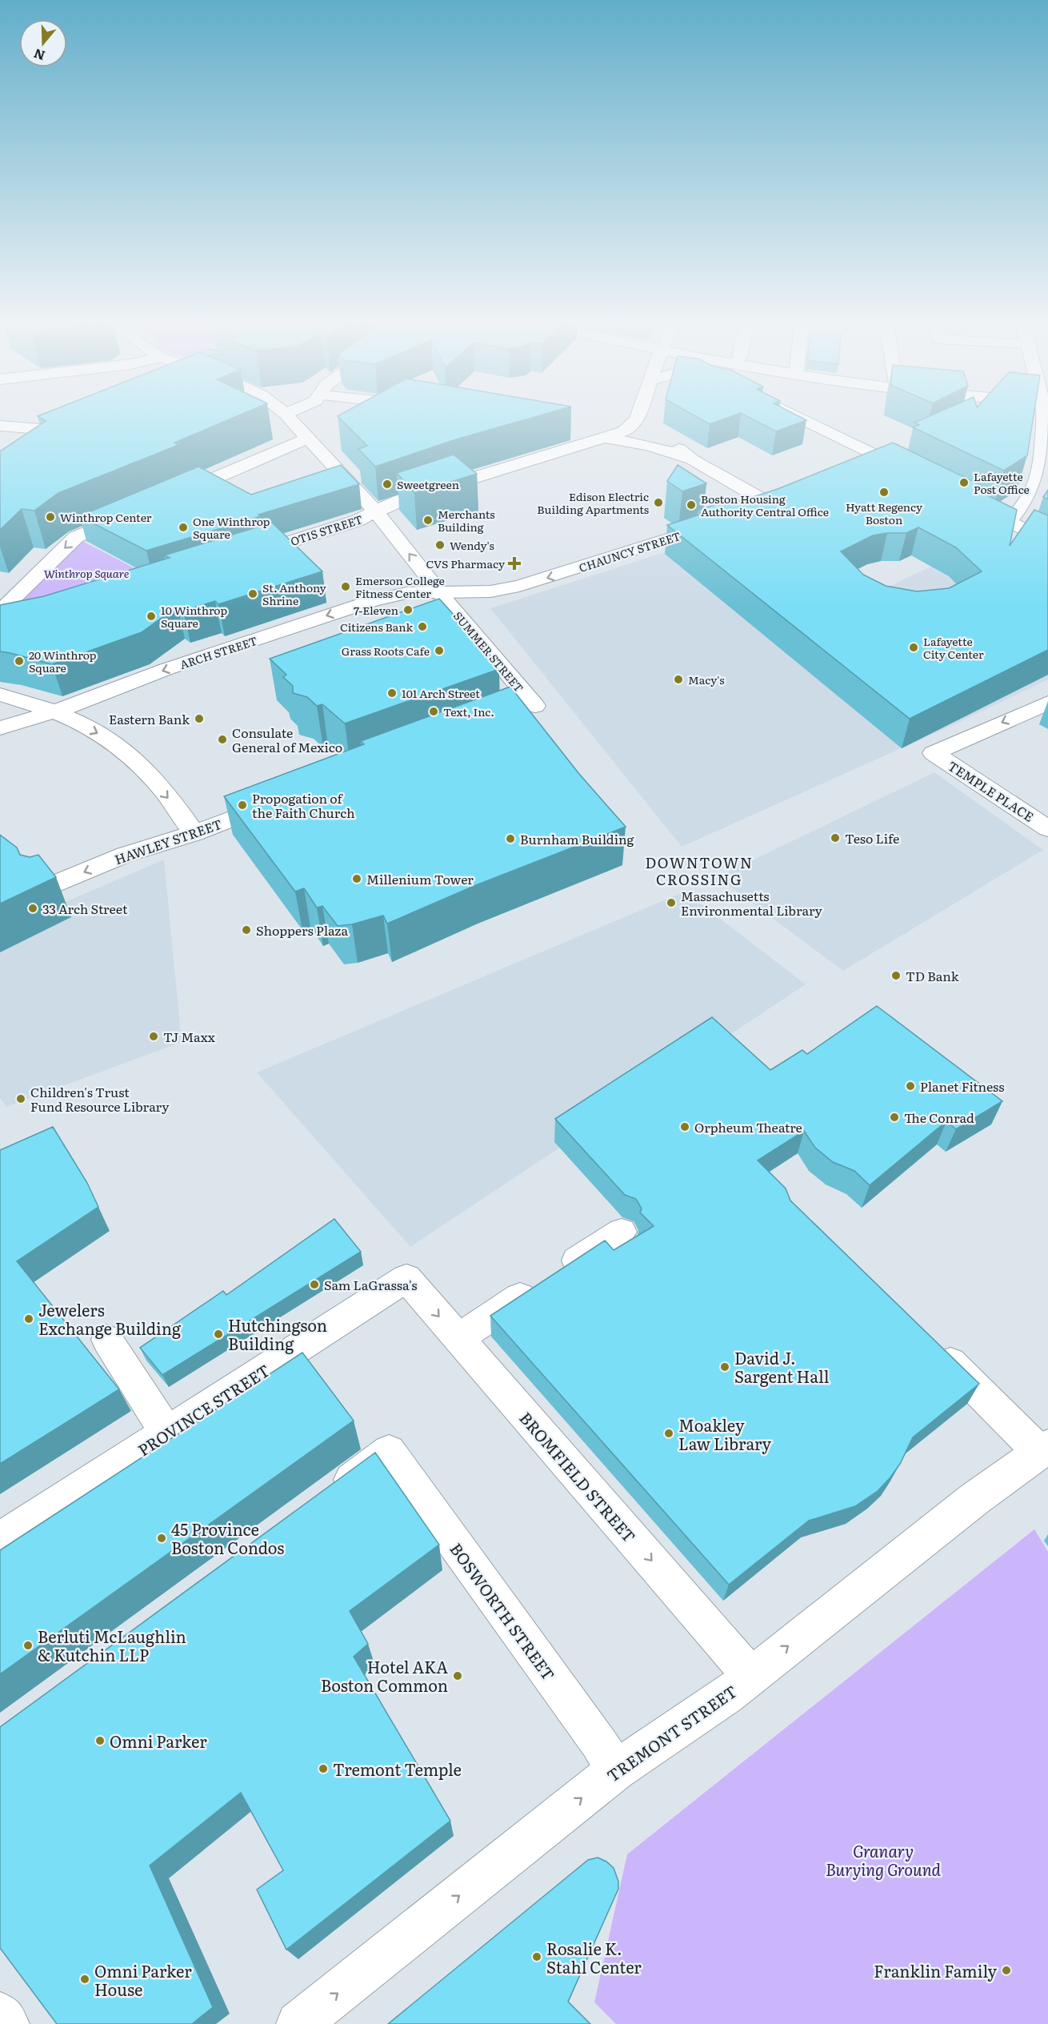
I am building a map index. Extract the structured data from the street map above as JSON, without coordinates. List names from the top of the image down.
{
  "streets": {
    "main road": [
      "OTIS STREET",
      "CHAUNCY STREET",
      "SUMMER STREET",
      "ARCH STREET",
      "TEMPLE PLACE",
      "HAWLEY STREET",
      "PROVINCE STREET",
      "BROMFIELD STREET",
      "BOSWORTH STREET",
      "TREMONT STREET"
    ]
  },
  "crossings": [
    ["OTIS STREET", "SUMMER STREET"],
    ["CHAUNCY STREET", "SUMMER STREET"],
    ["CHAUNCY STREET", "ARCH STREET"],
    ["SUMMER STREET", "ARCH STREET"],
    ["PROVINCE STREET", "BROMFIELD STREET"],
    ["BROMFIELD STREET", "TREMONT STREET"],
    ["BOSWORTH STREET", "TREMONT STREET"]
  ],
  "one_way": [
    "CHAUNCY STREET",
    "HAWLEY STREET",
    "BROMFIELD STREET",
    "TREMONT STREET"
  ],
  "districts": ["DOWNTOWN CROSSING"],
  "parks": ["Winthrop Square", "Granary Burying Ground"],
  "places": {
    "other": [
      "Lafayette Post Office",
      "Sweetgreen",
      "Hyatt Regency Boston",
      "Edison Electric Building Apartments",
      "Boston Housing Authority Central Office",
      "Winthrop Center",
      "Merchants Building",
      "One Winthrop Square",
      "Wendy's",
      "Emerson College Fitness Center",
      "St. Anthony Shrine",
      "7-Eleven",
      "10 Winthrop Square",
      "Citizens Bank",
      "Lafayette City Center",
      "Grass Roots Cafe",
      "20 Winthrop Square",
      "Macy's",
      "101 Arch Street",
      "Text, Inc.",
      "Eastern Bank",
      "Consulate General of Mexico",
      "Propogation of the Faith Church",
      "Teso Life",
      "Burnham Building",
      "Millenium Tower",
      "Massachusetts Environmental Library",
      "33 Arch Street",
      "Shoppers Plaza",
      "TD Bank",
      "TJ Maxx",
      "Planet Fitness",
      "Children's Trust Fund Resource Library",
      "The Conrad",
      "Orpheum Theatre",
      "Sam LaGrassa's",
      "Jewelers Exchange Building",
      "Hutchingson Building",
      "David J. Sargent Hall",
      "Moakley Law Library",
      "45 Province Boston Condos",
      "Berluti McLaughlin & Kutchin LLP",
      "Hotel AKA Boston Common",
      "Omni Parker",
      "Tremont Temple",
      "Rosalie K. Stahl Center",
      "Franklin Family",
      "Omni Parker House"
    ],
    "health": ["CVS Pharmacy"]
  },
  "north": "bottom"
}
